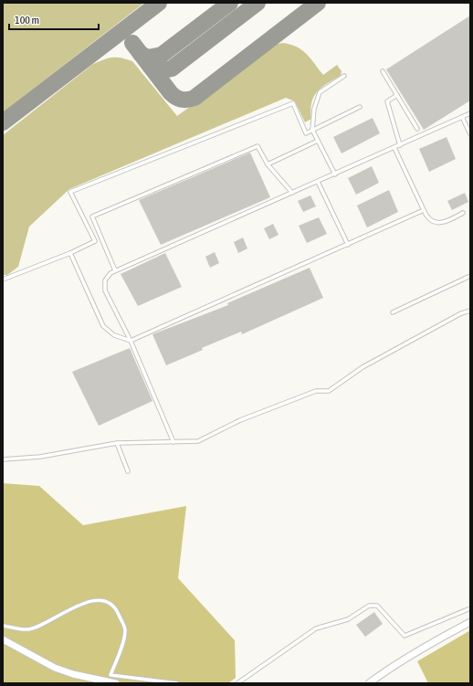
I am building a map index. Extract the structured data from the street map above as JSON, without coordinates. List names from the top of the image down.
{
  "scale_bar": "100 m"
}
